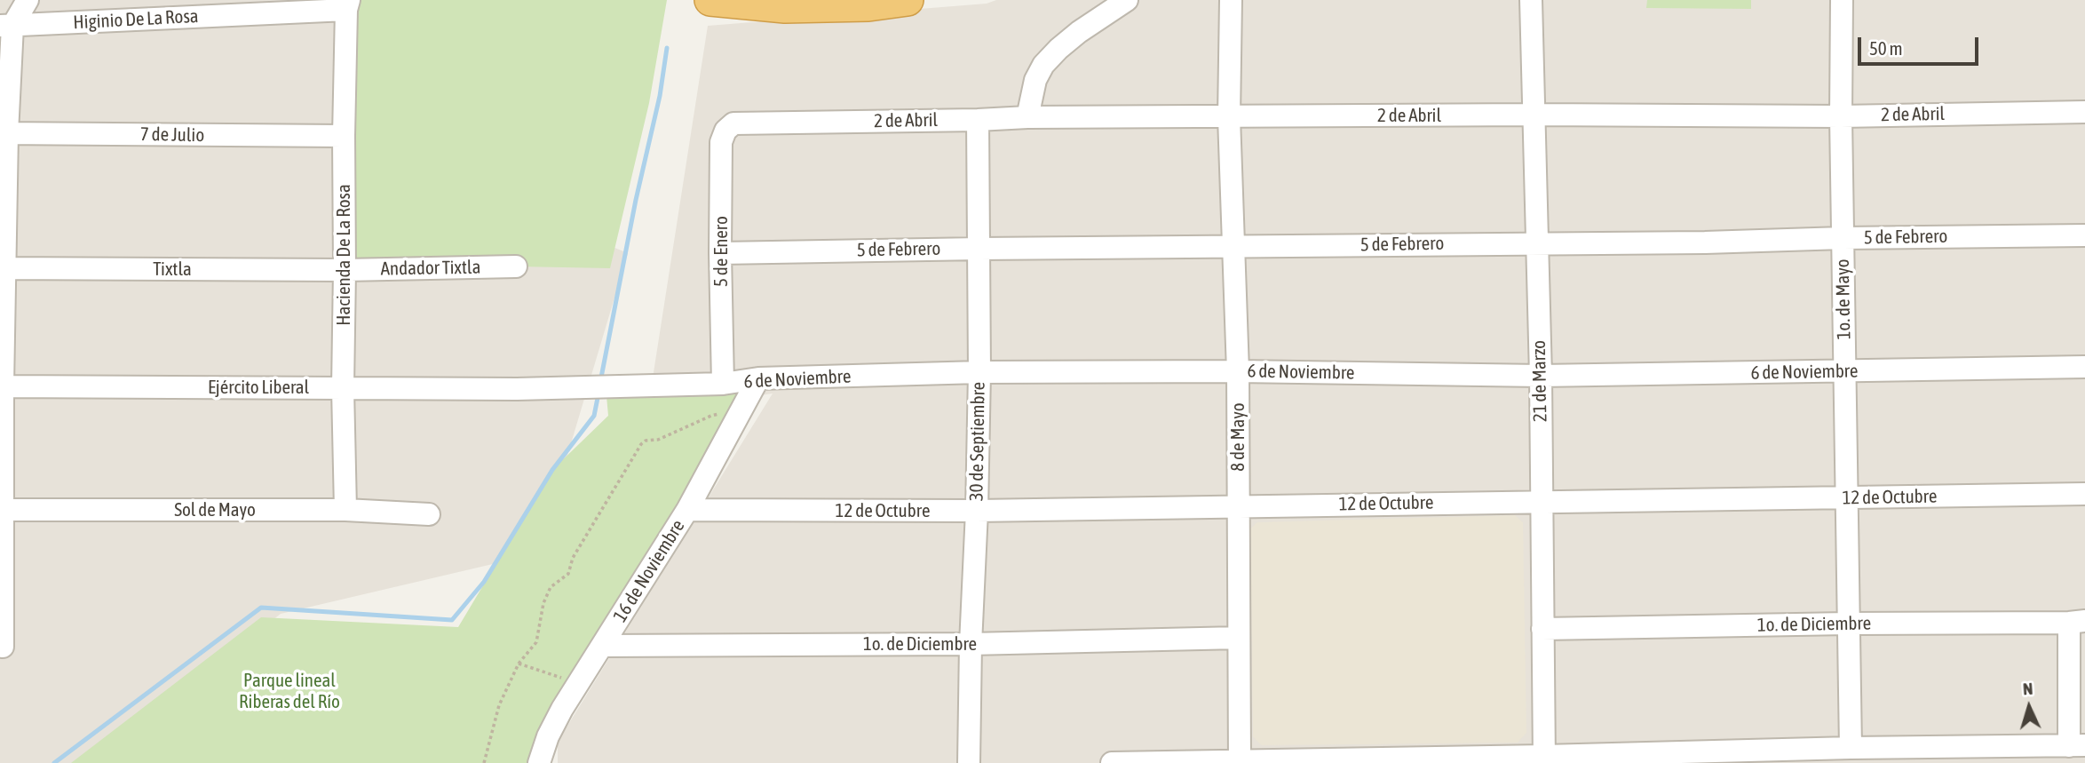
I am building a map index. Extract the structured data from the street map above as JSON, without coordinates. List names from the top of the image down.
{
  "streets": {
    "street": [
      "Higinio De La Rosa",
      "2 de Abril",
      "7 de Julio",
      "5 de Febrero",
      "5 de Enero",
      "Hacienda De La Rosa",
      "Andador Tixtla",
      "Tixtla",
      "1o. de Mayo",
      "6 de Noviembre",
      "21 de Marzo",
      "Ejército Liberal",
      "8 de Mayo",
      "30 de Septiembre",
      "12 de Octubre",
      "Sol de Mayo",
      "16 de Noviembre",
      "1o. de Diciembre"
    ]
  },
  "crossings": [
    ["Higinio De La Rosa", "Hacienda De La Rosa"],
    ["2 de Abril", "5 de Enero"],
    ["2 de Abril", "1o. de Mayo"],
    ["2 de Abril", "21 de Marzo"],
    ["2 de Abril", "8 de Mayo"],
    ["2 de Abril", "30 de Septiembre"],
    ["7 de Julio", "Hacienda De La Rosa"],
    ["5 de Febrero", "5 de Enero"],
    ["5 de Febrero", "1o. de Mayo"],
    ["5 de Febrero", "21 de Marzo"],
    ["5 de Febrero", "8 de Mayo"],
    ["5 de Febrero", "30 de Septiembre"],
    ["5 de Enero", "6 de Noviembre"],
    ["Hacienda De La Rosa", "Andador Tixtla"],
    ["Hacienda De La Rosa", "Tixtla"],
    ["Hacienda De La Rosa", "Ejército Liberal"],
    ["Hacienda De La Rosa", "Sol de Mayo"],
    ["Andador Tixtla", "Tixtla"],
    ["1o. de Mayo", "6 de Noviembre"],
    ["1o. de Mayo", "12 de Octubre"],
    ["1o. de Mayo", "1o. de Diciembre"],
    ["6 de Noviembre", "21 de Marzo"],
    ["6 de Noviembre", "Ejército Liberal"],
    ["6 de Noviembre", "8 de Mayo"],
    ["6 de Noviembre", "30 de Septiembre"],
    ["6 de Noviembre", "16 de Noviembre"],
    ["21 de Marzo", "12 de Octubre"],
    ["21 de Marzo", "1o. de Diciembre"],
    ["8 de Mayo", "12 de Octubre"],
    ["8 de Mayo", "1o. de Diciembre"],
    ["30 de Septiembre", "12 de Octubre"],
    ["30 de Septiembre", "1o. de Diciembre"],
    ["12 de Octubre", "16 de Noviembre"],
    ["16 de Noviembre", "1o. de Diciembre"]
  ],
  "parks": ["Parque lineal Riberas del Río"],
  "scale_bar": "50 m",
  "north": "top"
}
